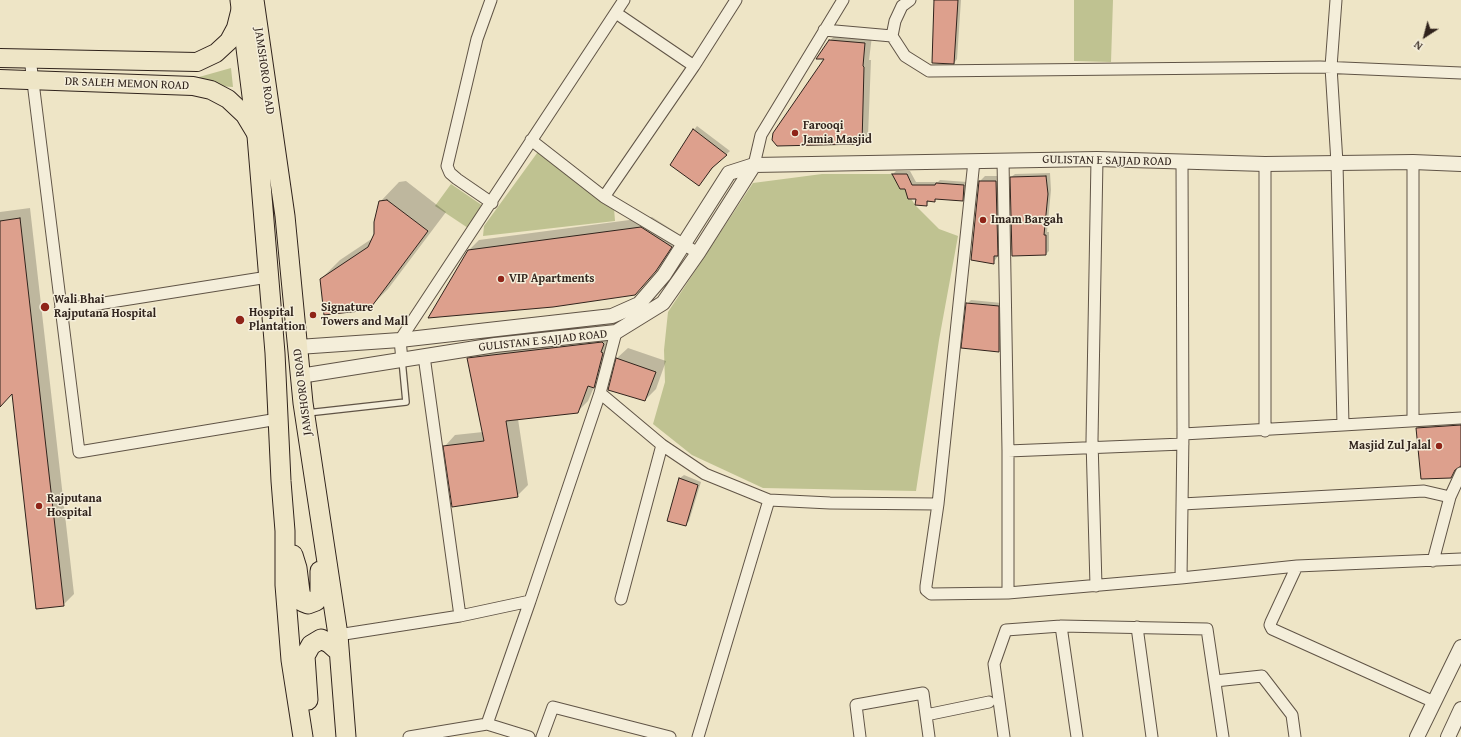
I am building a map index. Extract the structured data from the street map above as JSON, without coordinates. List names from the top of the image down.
{
  "streets": {
    "highway": ["JAMSHORO ROAD"],
    "main road": ["DR SALEH MEMON ROAD"],
    "street": ["GULISTAN E SAJJAD ROAD"]
  },
  "crossings": [
    ["JAMSHORO ROAD", "DR SALEH MEMON ROAD"],
    ["JAMSHORO ROAD", "GULISTAN E SAJJAD ROAD"]
  ],
  "places": [
    "Farooqi Jamia Masjid",
    "Imam Bargah",
    "VIP Apartments",
    "Wali Bhai Rajputana Hospital",
    "Signature Towers and Mall",
    "Hospital Plantation",
    "Masjid Zul Jalal",
    "Rajputana Hospital"
  ],
  "north": "bottom left"
}
